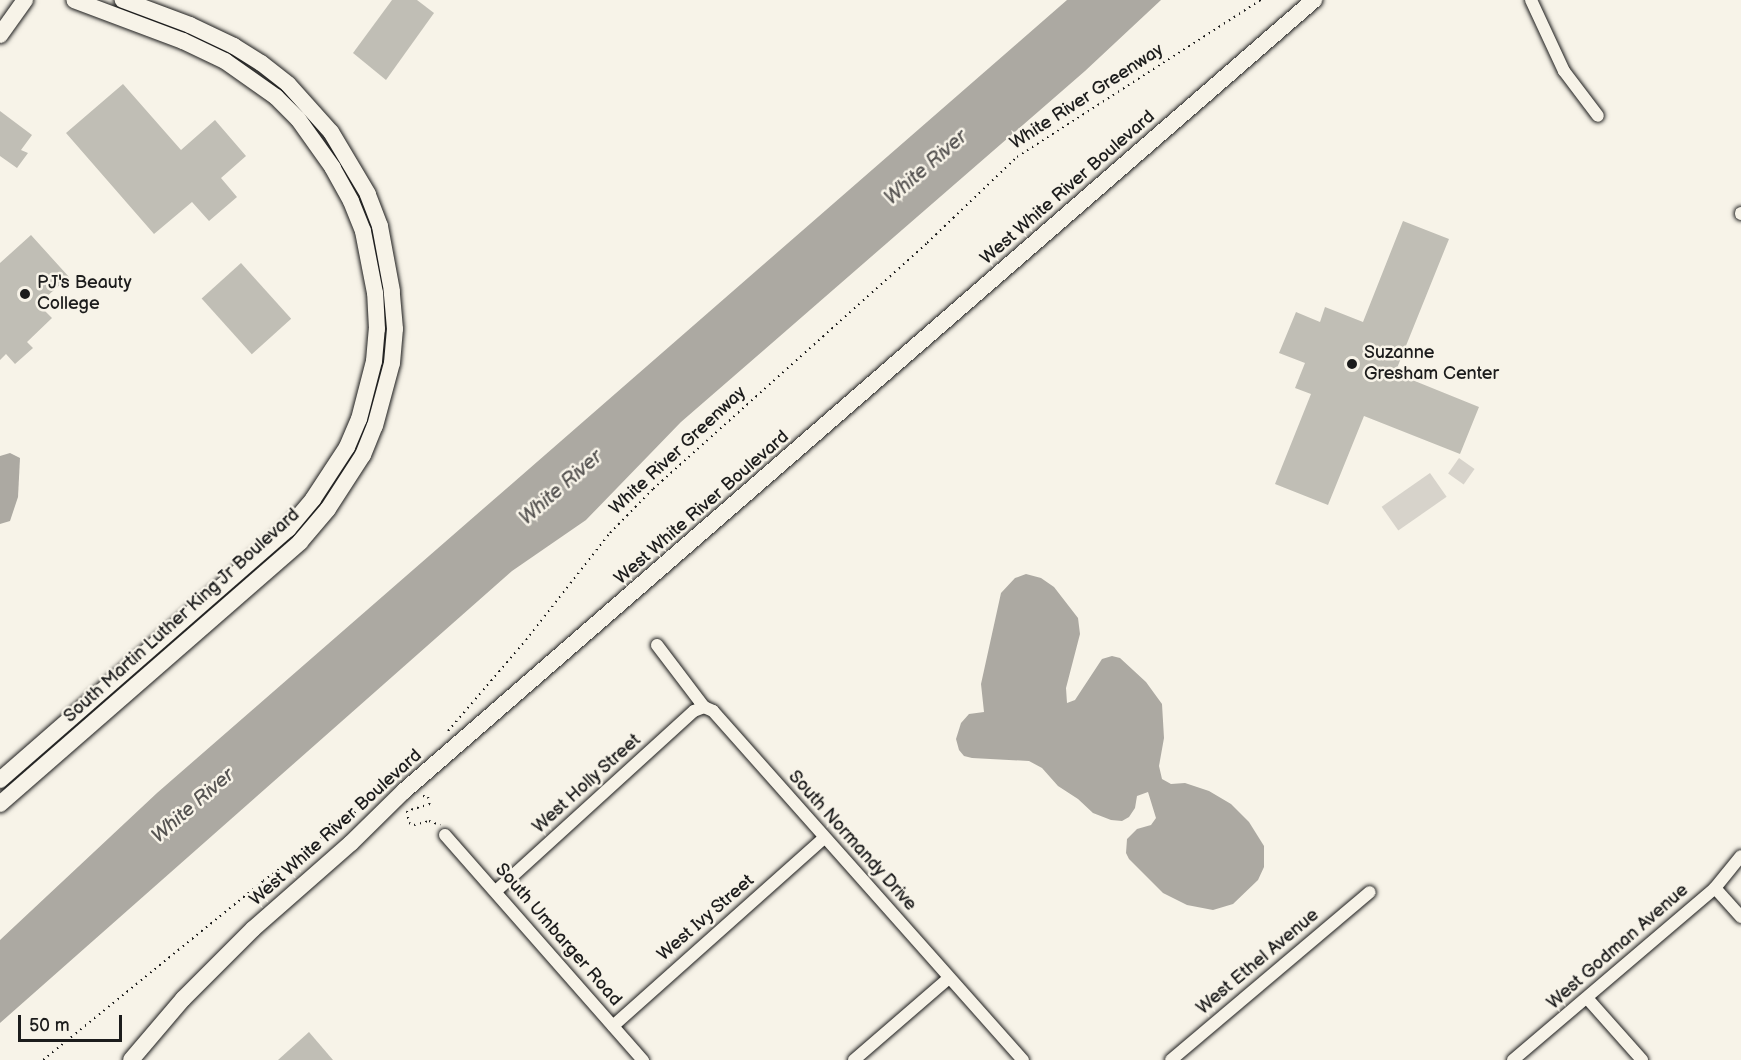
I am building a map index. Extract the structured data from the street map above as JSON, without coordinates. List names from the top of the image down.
{
  "streets": {
    "main road": ["West White River Boulevard", "South Martin Luther King Jr Boulevard"],
    "street": [
      "West Holly Street",
      "South Normandy Drive",
      "West Ivy Street",
      "South Umbarger Road",
      "West Godman Avenue",
      "West Ethel Avenue"
    ],
    "path": ["White River Greenway"]
  },
  "crossings": [
    ["West Holly Street", "South Normandy Drive"],
    ["West Holly Street", "South Umbarger Road"],
    ["South Normandy Drive", "West Ivy Street"],
    ["West Ivy Street", "South Umbarger Road"]
  ],
  "water": ["White River"],
  "places": ["PJ's Beauty College", "Suzanne Gresham Center"],
  "scale_bar": "50 m"
}
